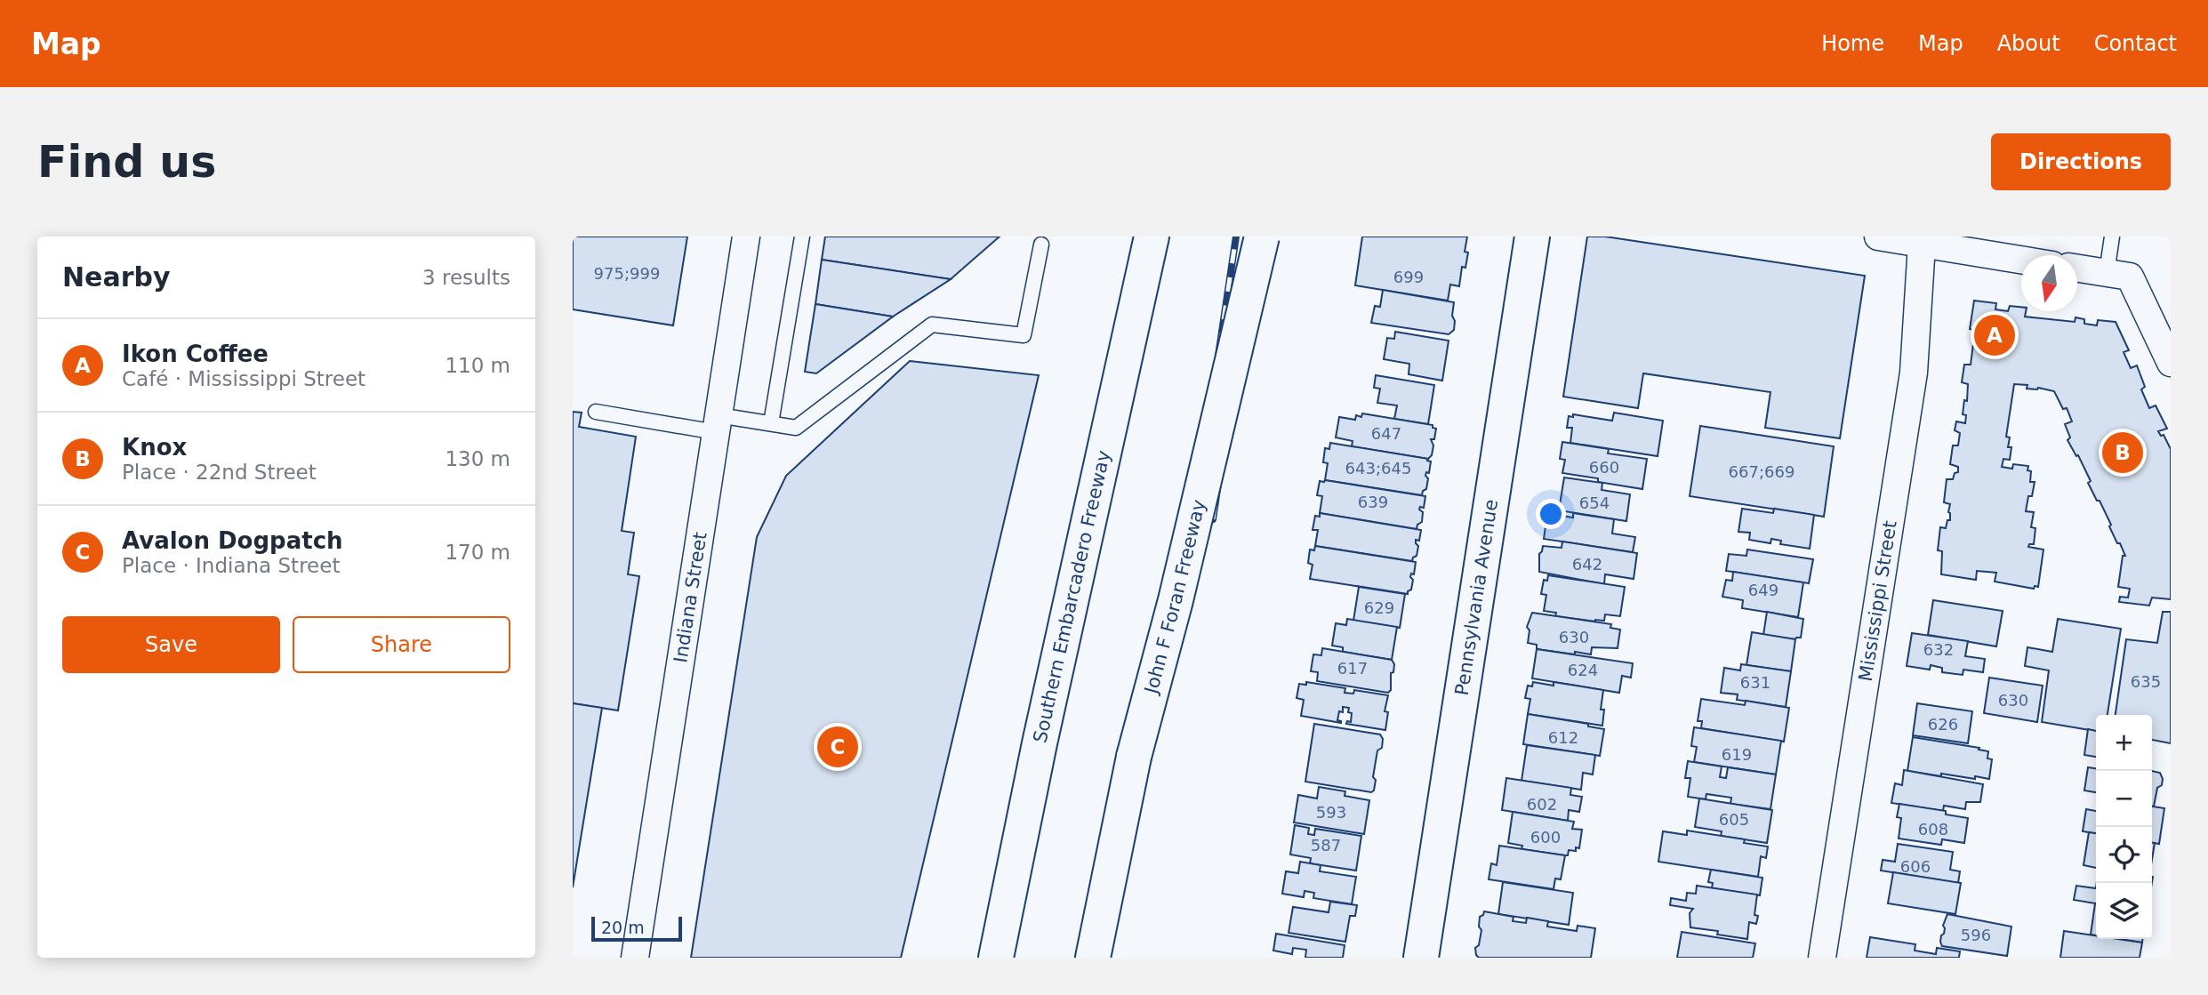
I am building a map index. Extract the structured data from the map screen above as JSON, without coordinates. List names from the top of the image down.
{
  "streets": {
    "main road": ["Southern Embarcadero Freeway", "John F Foran Freeway", "Pennsylvania Avenue"],
    "street": ["Indiana Street", "Mississippi Street"]
  },
  "house_numbers": [
    "975;999",
    "699",
    "647",
    "660",
    "643;645",
    "667;669",
    "639",
    "654",
    "642",
    "649",
    "629",
    "630",
    "632",
    "617",
    "624",
    "635",
    "631",
    "630",
    "626",
    "612",
    "619",
    "602",
    "593",
    "605",
    "608",
    "600",
    "587",
    "606",
    "596"
  ],
  "scale_bar": "20 m",
  "north": "bottom",
  "page": {
    "header": "Map",
    "nav": [
      "Home",
      "Map",
      "About",
      "Contact"
    ],
    "buttons": [
      "Directions",
      ["Save", "Share"]
    ],
    "title": "Find us",
    "heading": ["Nearby", "3 results"],
    "pins": ["A", "B", "C"],
    "list": [
      {
        "mark": "A",
        "name": "Ikon Coffee",
        "note": "Café · Mississippi Street",
        "value": "110 m"
      },
      {
        "mark": "B",
        "name": "Knox",
        "note": "Place · 22nd Street",
        "value": "130 m"
      },
      {
        "mark": "C",
        "name": "Avalon Dogpatch",
        "note": "Place · Indiana Street",
        "value": "170 m"
      }
    ],
    "map_buttons": ["+", "−"],
    "scale": "20 m"
  }
}
